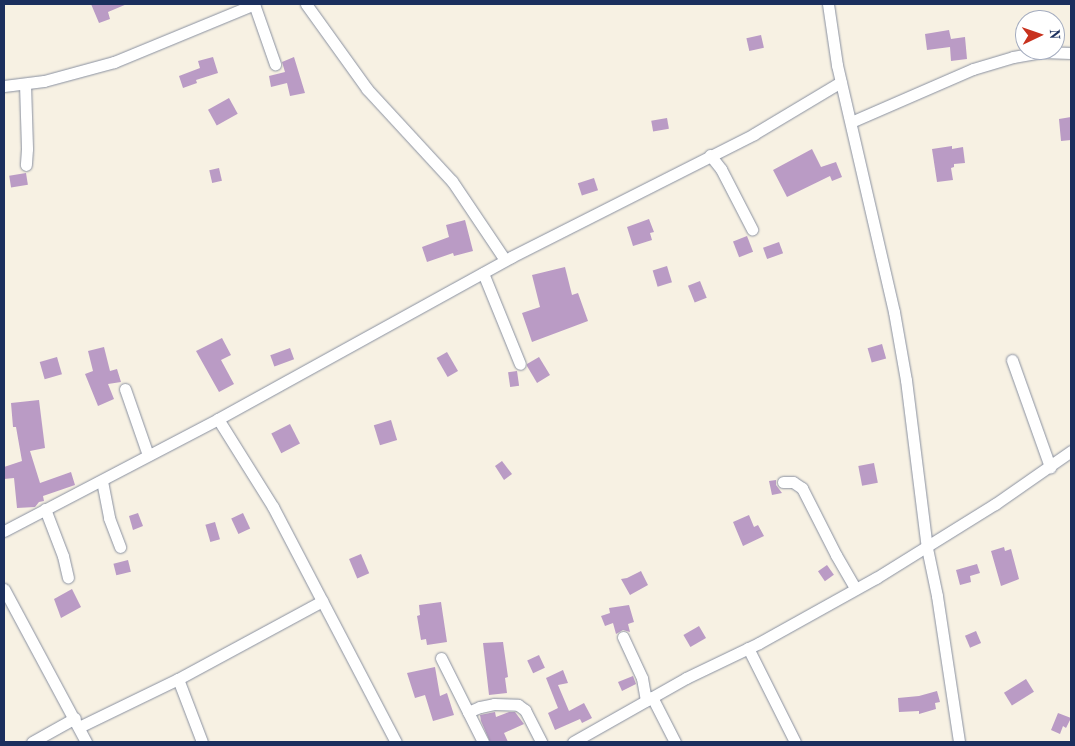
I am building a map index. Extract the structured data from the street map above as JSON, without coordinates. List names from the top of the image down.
{
  "north": "right"
}
